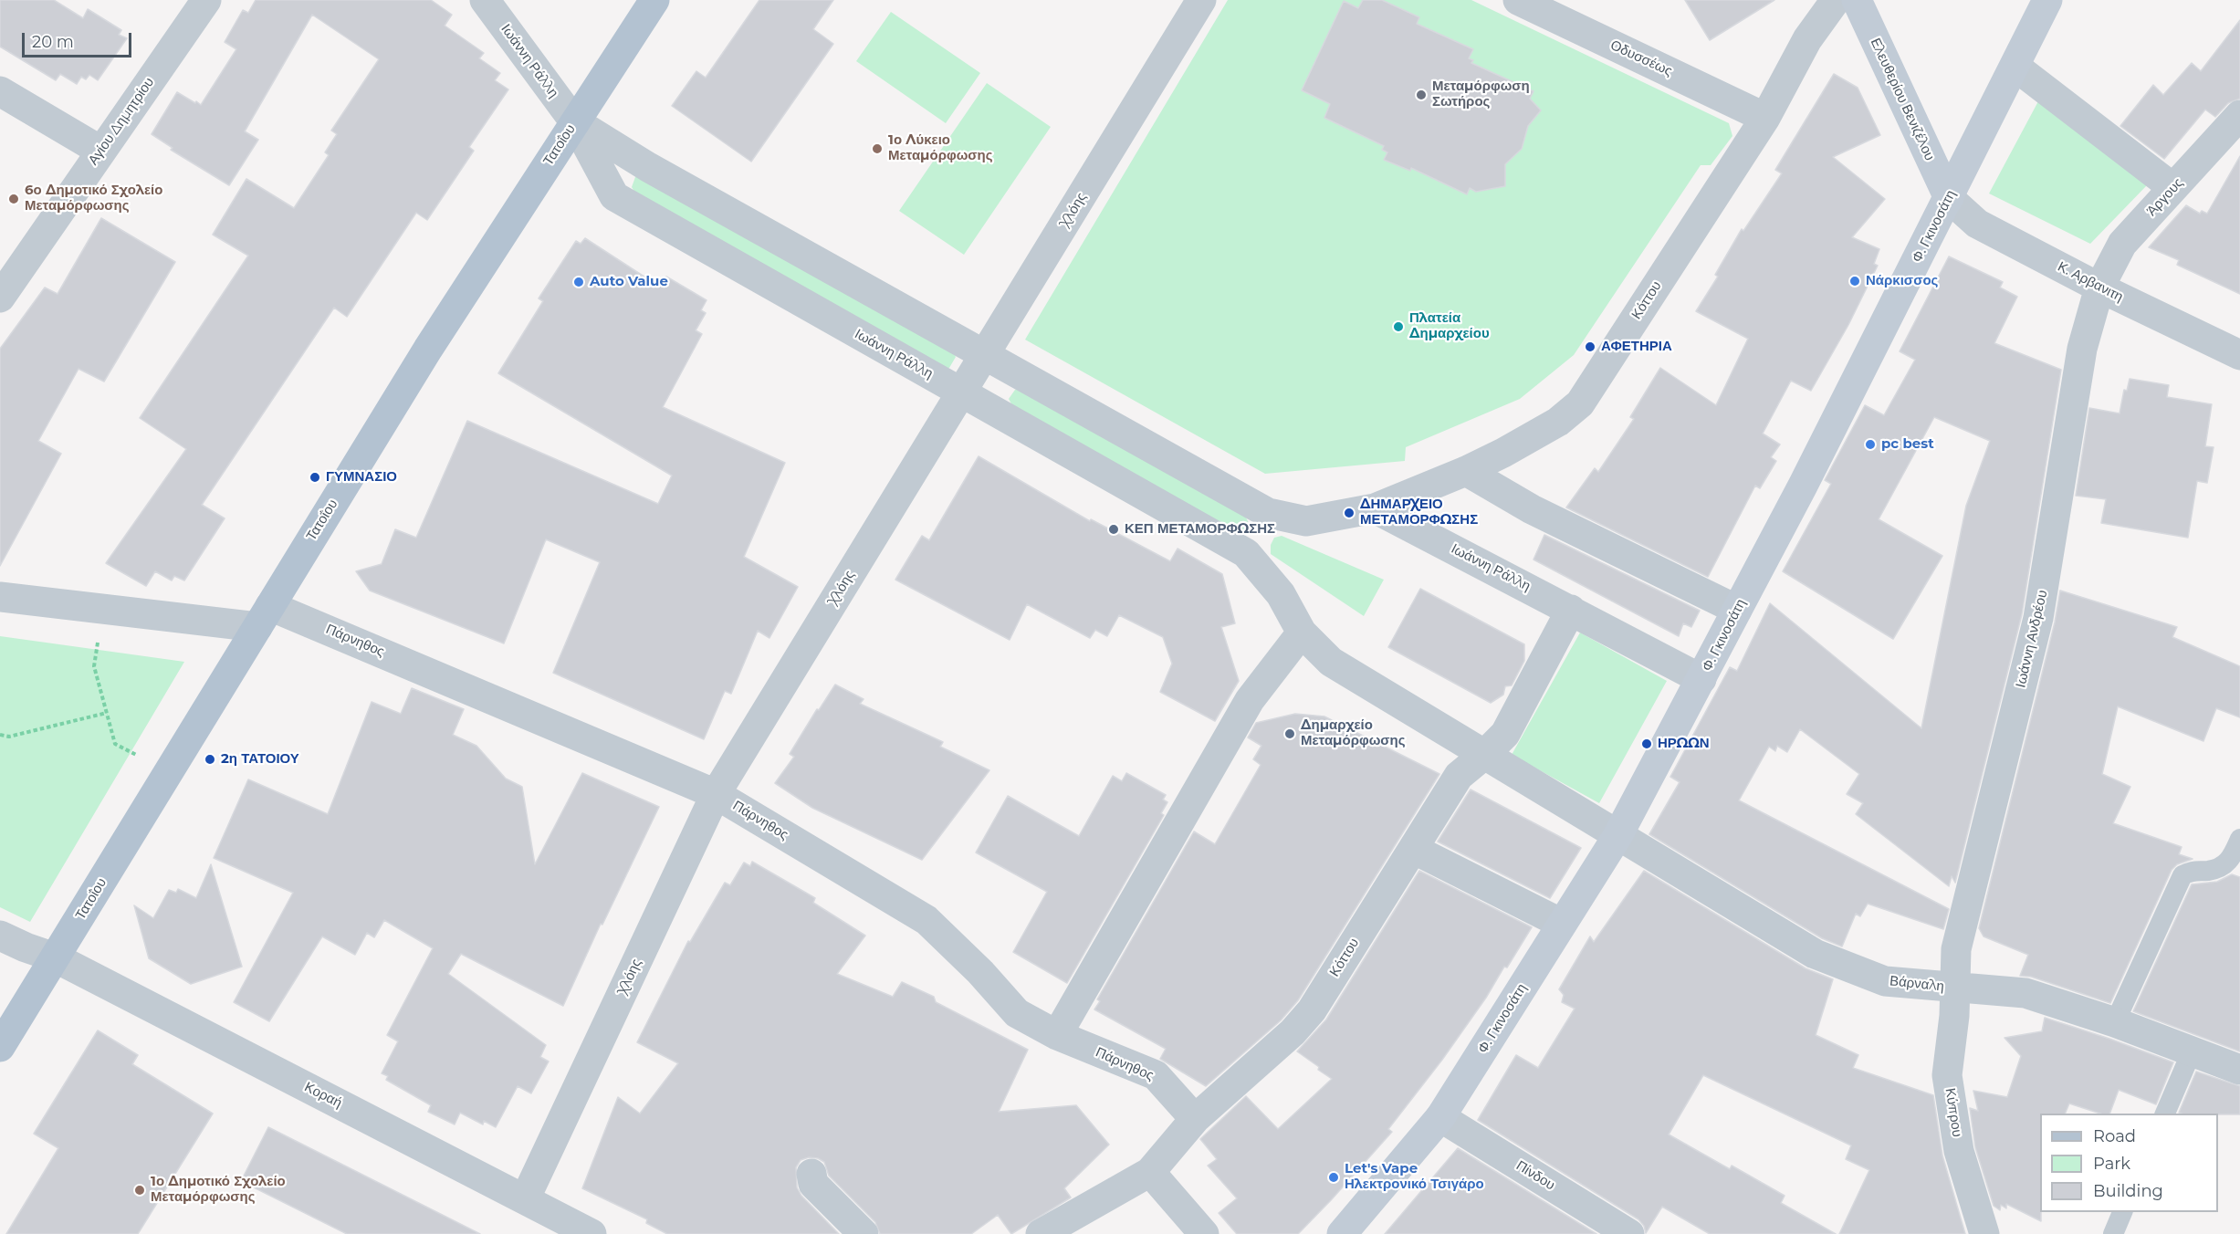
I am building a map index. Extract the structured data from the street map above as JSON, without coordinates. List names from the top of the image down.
{
  "streets": {
    "main road": ["Ελευθερίου Βενιζέλου", "Τατοΐου", "Φ. Γκινοσάτη"],
    "street": [
      "Οδυσσέως",
      "Ιωάννη Ράλλη",
      "Αγίου Δημητρίου",
      "Άργους",
      "Χλόης",
      "Κ. Αρβανιτη",
      "Κόττου",
      "Ιωάννη Ανδρέου",
      "Πάρνηθος",
      "Βάρναλη",
      "Κοραή",
      "Κύπρου",
      "Πίνδου"
    ]
  },
  "crossings": [
    ["Οδυσσέως", "Κόττου"],
    ["Ιωάννη Ράλλη", "Τατοΐου"],
    ["Ιωάννη Ράλλη", "Χλόης"],
    ["Ιωάννη Ράλλη", "Φ. Γκινοσάτη"],
    ["Ιωάννη Ράλλη", "Κόττου"],
    ["Ιωάννη Ράλλη", "Βάρναλη"],
    ["Ελευθερίου Βενιζέλου", "Φ. Γκινοσάτη"],
    ["Ελευθερίου Βενιζέλου", "Κ. Αρβανιτη"],
    ["Τατοΐου", "Πάρνηθος"],
    ["Τατοΐου", "Κοραή"],
    ["Άργους", "Κ. Αρβανιτη"],
    ["Άργους", "Ιωάννη Ανδρέου"],
    ["Χλόης", "Πάρνηθος"],
    ["Χλόης", "Κοραή"],
    ["Φ. Γκινοσάτη", "Κ. Αρβανιτη"],
    ["Φ. Γκινοσάτη", "Βάρναλη"],
    ["Φ. Γκινοσάτη", "Πίνδου"],
    ["Κ. Αρβανιτη", "Ιωάννη Ανδρέου"],
    ["Κόττου", "Πάρνηθος"],
    ["Ιωάννη Ανδρέου", "Βάρναλη"],
    ["Ιωάννη Ανδρέου", "Κύπρου"],
    ["Βάρναλη", "Κύπρου"]
  ],
  "places": [
    "Μεταμόρφωση Σωτήρος",
    "1ο Λύκειο Μεταμόρφωσης",
    "6ο Δημοτικό Σχολείο Μεταμόρφωσης",
    "Νάρκισσος",
    "Auto Value",
    "Πλατεία Δημαρχείου",
    "ΑΦΕΤΗΡΙΑ",
    "pc best",
    "ΓΥΜΝΑΣΙΟ",
    "ΔΗΜΑΡΧΕΙΟ ΜΕΤΑΜΟΡΦΩΣΗΣ",
    "ΚΕΠ ΜΕΤΑΜΟΡΦΩΣΗΣ",
    "Δημαρχείο Μεταμόρφωσης",
    "ΗΡΩΩΝ",
    "2η ΤΑΤΟΙΟΥ",
    "Let's Vape Ηλεκτρονικό Τσιγάρο",
    "1ο Δημοτικό Σχολείο Μεταμόρφωσης"
  ],
  "legend": ["Road", "Park", "Building"],
  "scale_bar": "20 m"
}
